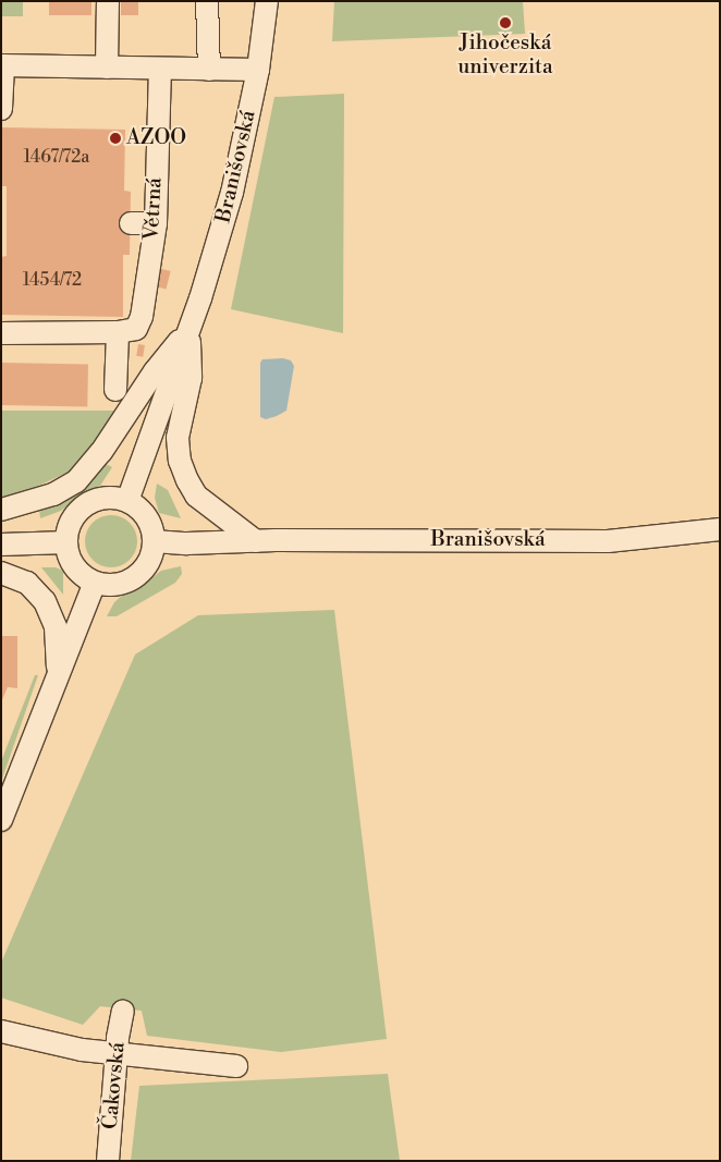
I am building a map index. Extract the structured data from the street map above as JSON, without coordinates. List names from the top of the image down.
{
  "streets": {
    "street": ["Branišovská", "Větrná", "Čakovská"]
  },
  "places": ["Jihočeská univerzita", "AZOO"],
  "house_numbers": ["1467/72a", "1454/72"]
}
